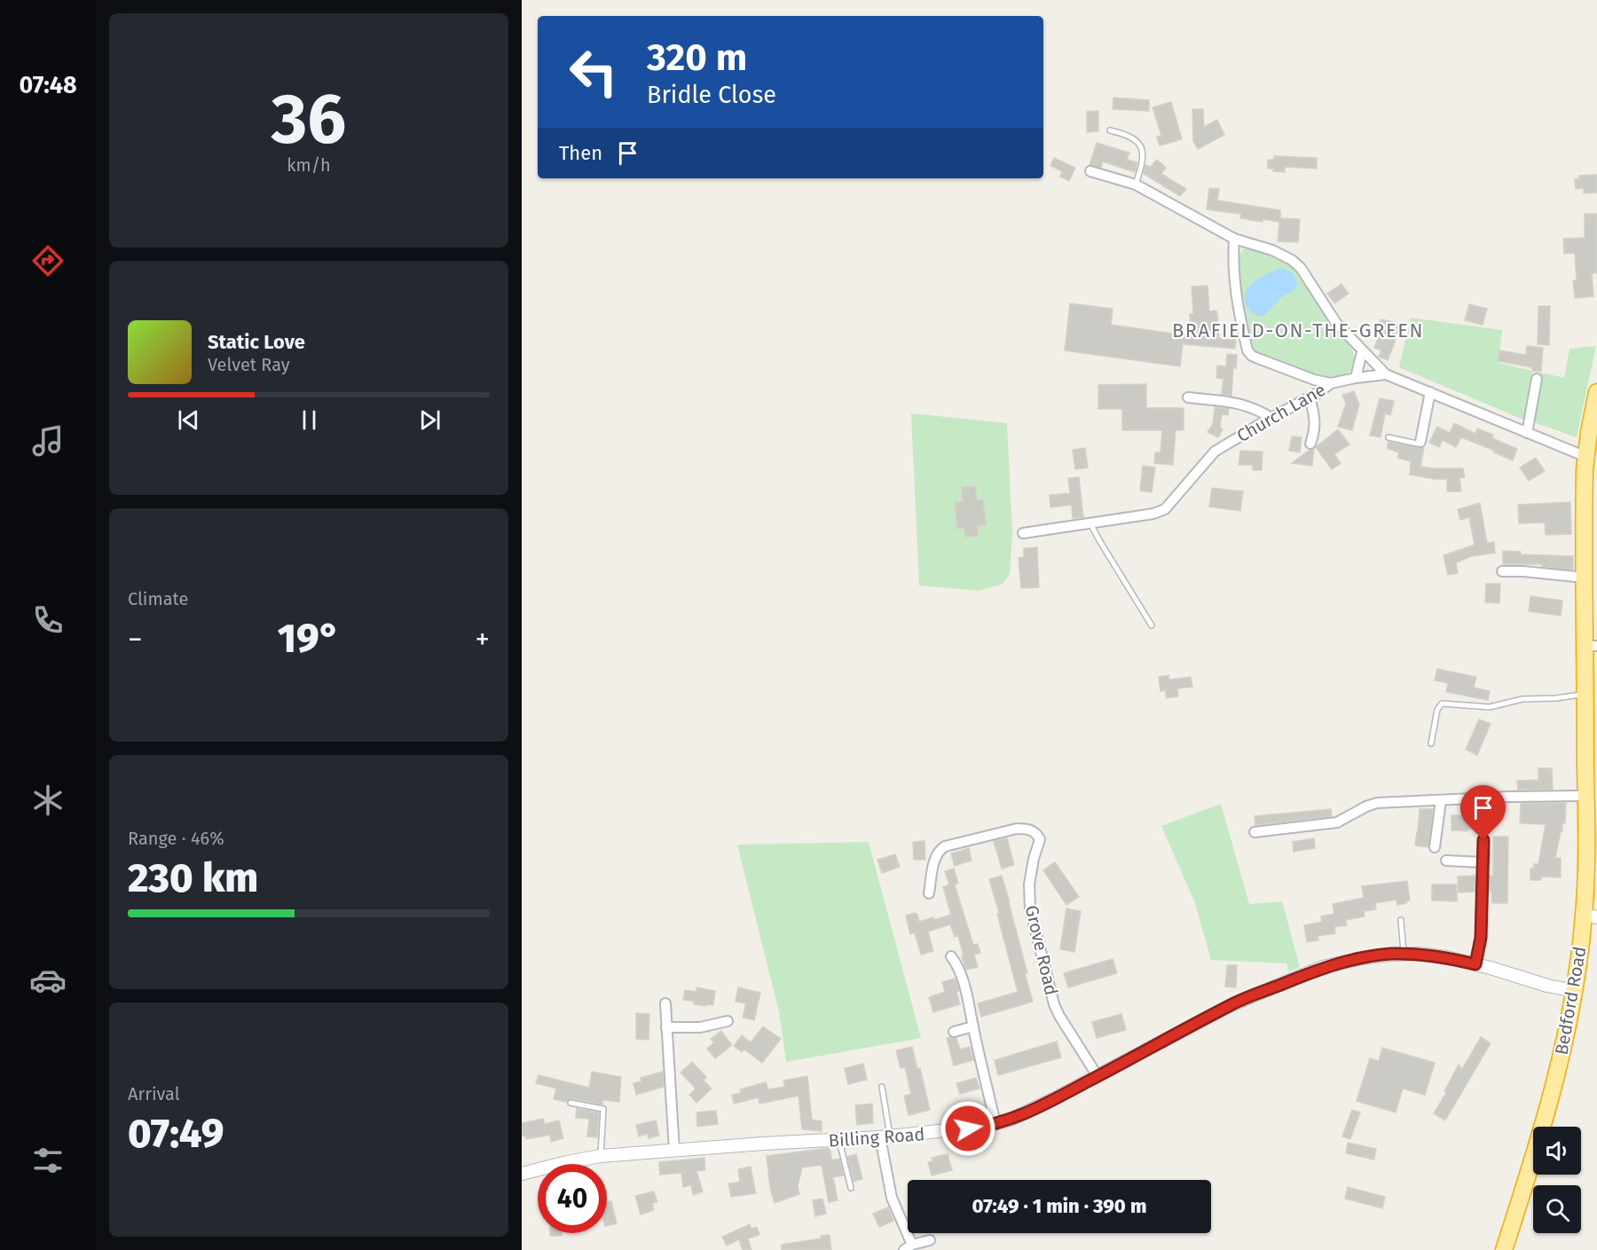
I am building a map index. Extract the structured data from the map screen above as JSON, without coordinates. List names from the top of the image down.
{
  "streets": {
    "highway": ["Bedford Road"],
    "street": ["Church Lane", "Grove Road", "Billing Road"]
  },
  "crossings": [
    ["Church Lane", "Bedford Road"],
    ["Grove Road", "Billing Road"],
    ["Bedford Road", "Billing Road"]
  ],
  "districts": ["BRAFIELD-ON-THE-GREEN"],
  "page": {
    "tabs": "07:48",
    "tile": [
      ["36", "km/h"],
      "Climate",
      ["Range · 46%", "230 km"],
      ["Arrival", "07:49"]
    ],
    "turn": ["320 m", "Bridle Close"],
    "then": "Then",
    "song": ["Static Love", "Velvet Ray"],
    "heat": ["−", "19°", "+"],
    "limit": "40",
    "trip": "07:49 · 1 min · 390 m"
  }
}
